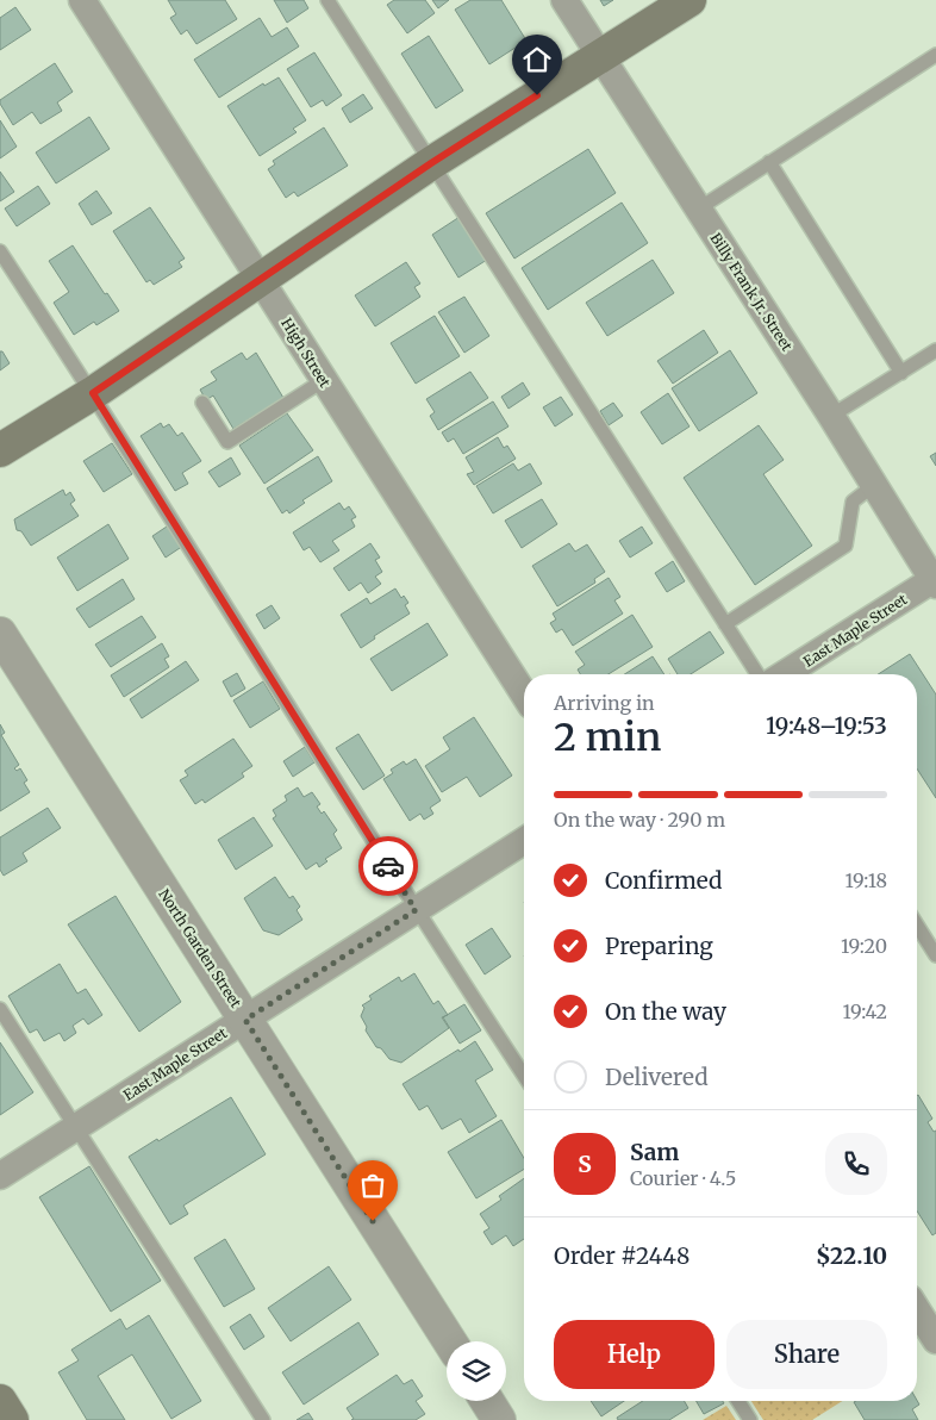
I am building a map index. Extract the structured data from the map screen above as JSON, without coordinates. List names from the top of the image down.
{
  "streets": {
    "street": [
      "Billy Frank Jr. Street",
      "High Street",
      "East Maple Street",
      "North Garden Street"
    ]
  },
  "crossings": [
    ["Billy Frank Jr. Street", "East Maple Street"],
    ["East Maple Street", "North Garden Street"]
  ],
  "page": {
    "heading": ["2 min", "Arriving in", "19:48–19:53"],
    "panel": [
      "Sam",
      "Courier · 4.5",
      "Order #2448",
      "$22.10"
    ],
    "bar": "On the way · 290 m",
    "list": [
      ["Confirmed", "19:18"],
      ["Preparing", "19:20"],
      ["On the way", "19:42"],
      "Delivered"
    ],
    "round": "S",
    "buttons": ["Help", "Share"]
  }
}
